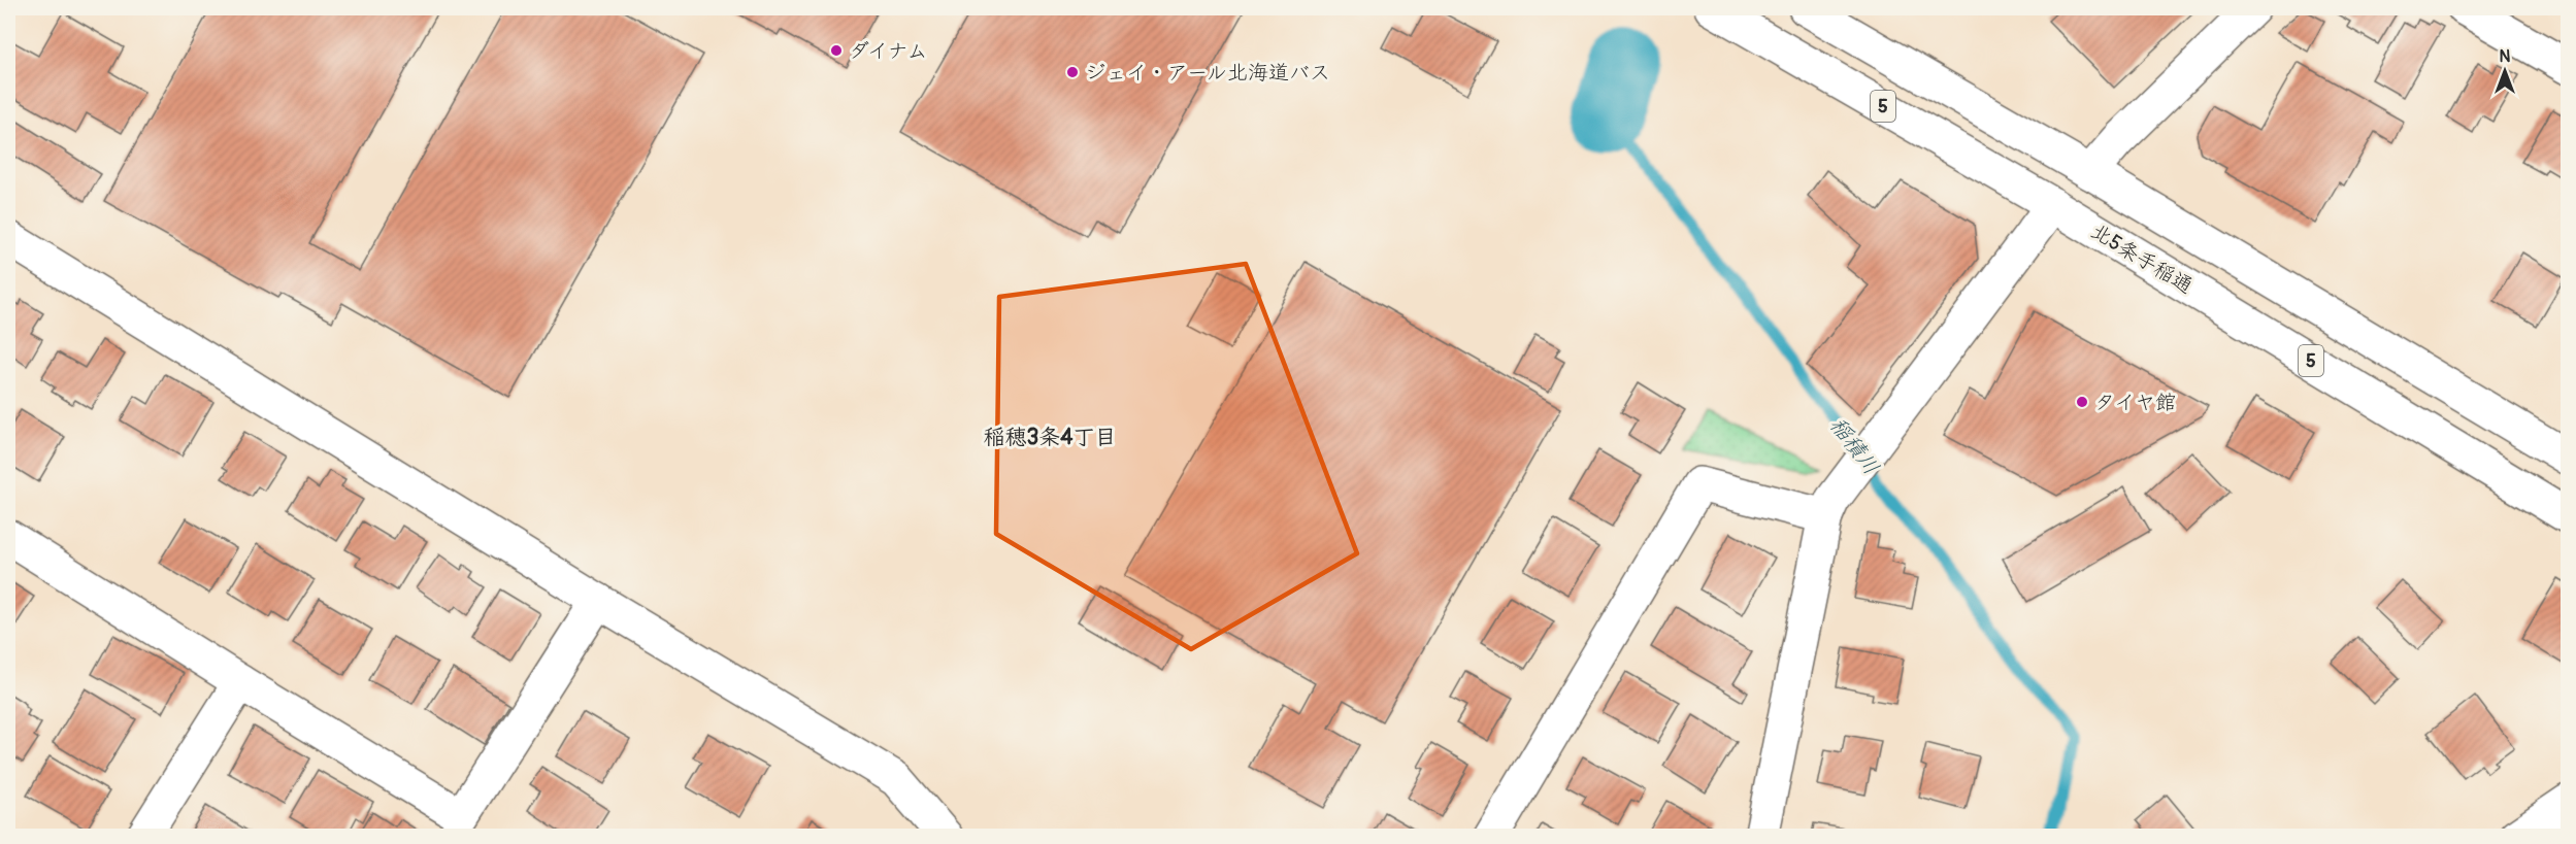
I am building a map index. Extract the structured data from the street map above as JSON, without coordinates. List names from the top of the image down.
{
  "streets": {
    "main road": ["5", "北5条手稲通"]
  },
  "districts": ["稲穂3条4丁目"],
  "water": ["稲積川"],
  "places": ["ダイナム", "ジェイ・アール北海道バス", "タイヤ館"],
  "north": "top"
}
